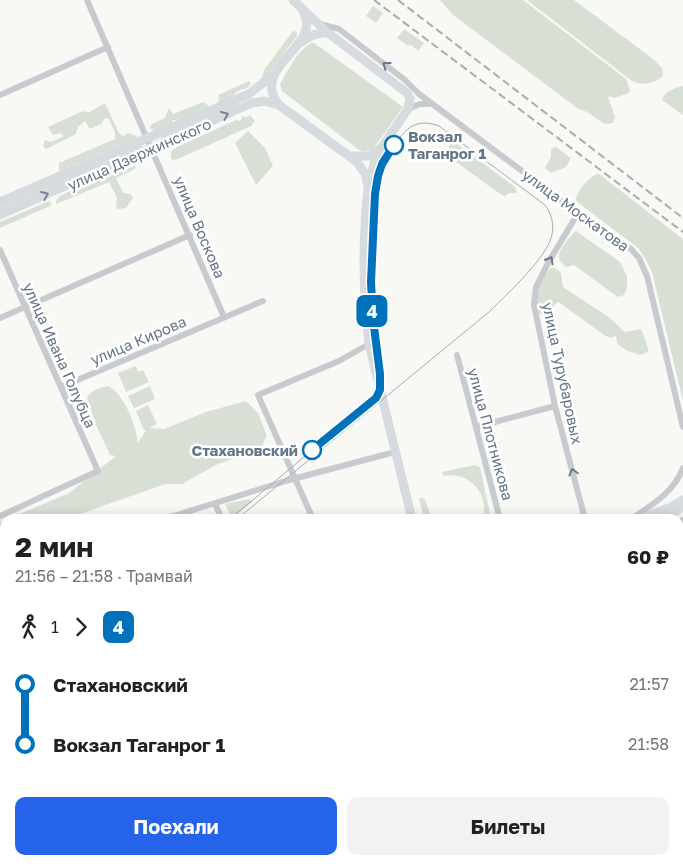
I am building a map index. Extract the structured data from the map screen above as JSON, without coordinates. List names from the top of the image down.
{
  "streets": {
    "main road": ["улица Дзержинского", "улица Москатова"],
    "street": [
      "улица Воскова",
      "улица Кирова",
      "улица Ивана Голубца",
      "улица Турубаровых",
      "улица Плотникова"
    ]
  },
  "crossings": [
    ["улица Дзержинского", "улица Москатова"],
    ["улица Дзержинского", "улица Воскова"],
    ["улица Москатова", "улица Турубаровых"],
    ["улица Воскова", "улица Кирова"],
    ["улица Кирова", "улица Ивана Голубца"]
  ],
  "one_way": ["улица Турубаровых"],
  "places": ["Вокзал Таганрог 1", "Стахановский"],
  "lines": ["tram line 4"],
  "page": {
    "on_map": "4",
    "heading": ["2 мин", "21:56 – 21:58 · Трамвай", "60 ₽"],
    "legs": ["1", "4"],
    "list": [
      {
        "name": "Стахановский",
        "value": "21:57"
      },
      {
        "name": "Вокзал Таганрог 1",
        "value": "21:58"
      }
    ],
    "buttons": ["Поехали", "Билеты"]
  }
}
